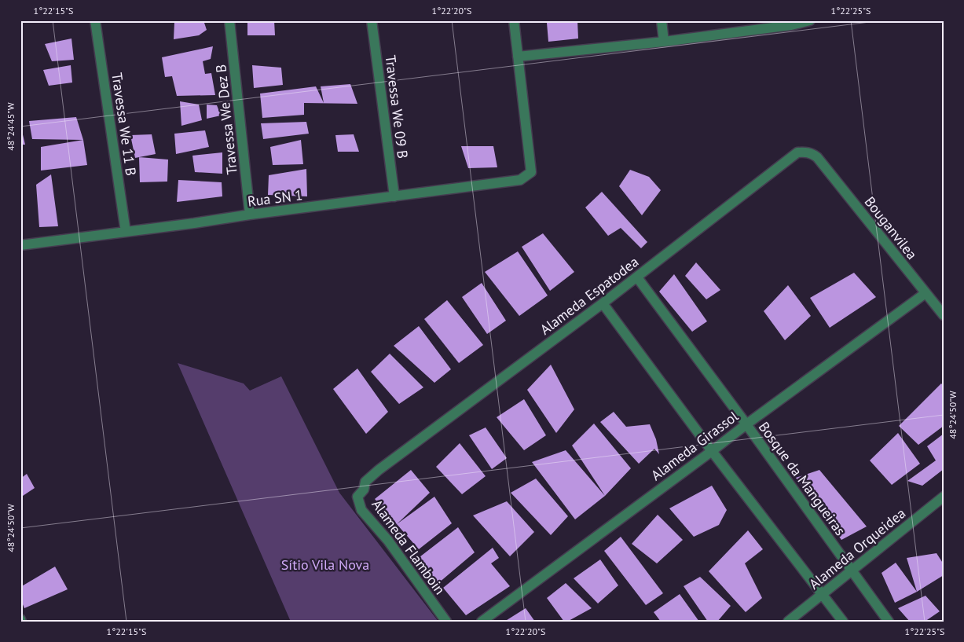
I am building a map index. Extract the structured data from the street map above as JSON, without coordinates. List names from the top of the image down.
{
  "streets": {
    "street": [
      "Travessa We 09 B",
      "Travessa We Dez B",
      "Travessa We 11 B",
      "Rua SN 1",
      "Bouganvilea",
      "Alameda Espatodea",
      "Alameda Girassol",
      "Bosque da Mangueiras",
      "Alameda Flamboin",
      "Alameda Orqueidea"
    ]
  },
  "crossings": [
    ["Travessa We 09 B", "Rua SN 1"],
    ["Travessa We Dez B", "Rua SN 1"],
    ["Travessa We 11 B", "Rua SN 1"],
    ["Bouganvilea", "Alameda Espatodea"],
    ["Bouganvilea", "Alameda Girassol"],
    ["Alameda Espatodea", "Bosque da Mangueiras"],
    ["Alameda Espatodea", "Alameda Flamboin"],
    ["Alameda Girassol", "Bosque da Mangueiras"],
    ["Bosque da Mangueiras", "Alameda Orqueidea"]
  ],
  "parks": ["Sítio Vila Nova"],
  "coordinates": [
    "1°22'15\"S",
    "1°22'20\"S",
    "1°22'25\"S",
    "48°24'45\"W",
    "48°24'50\"W"
  ]
}
